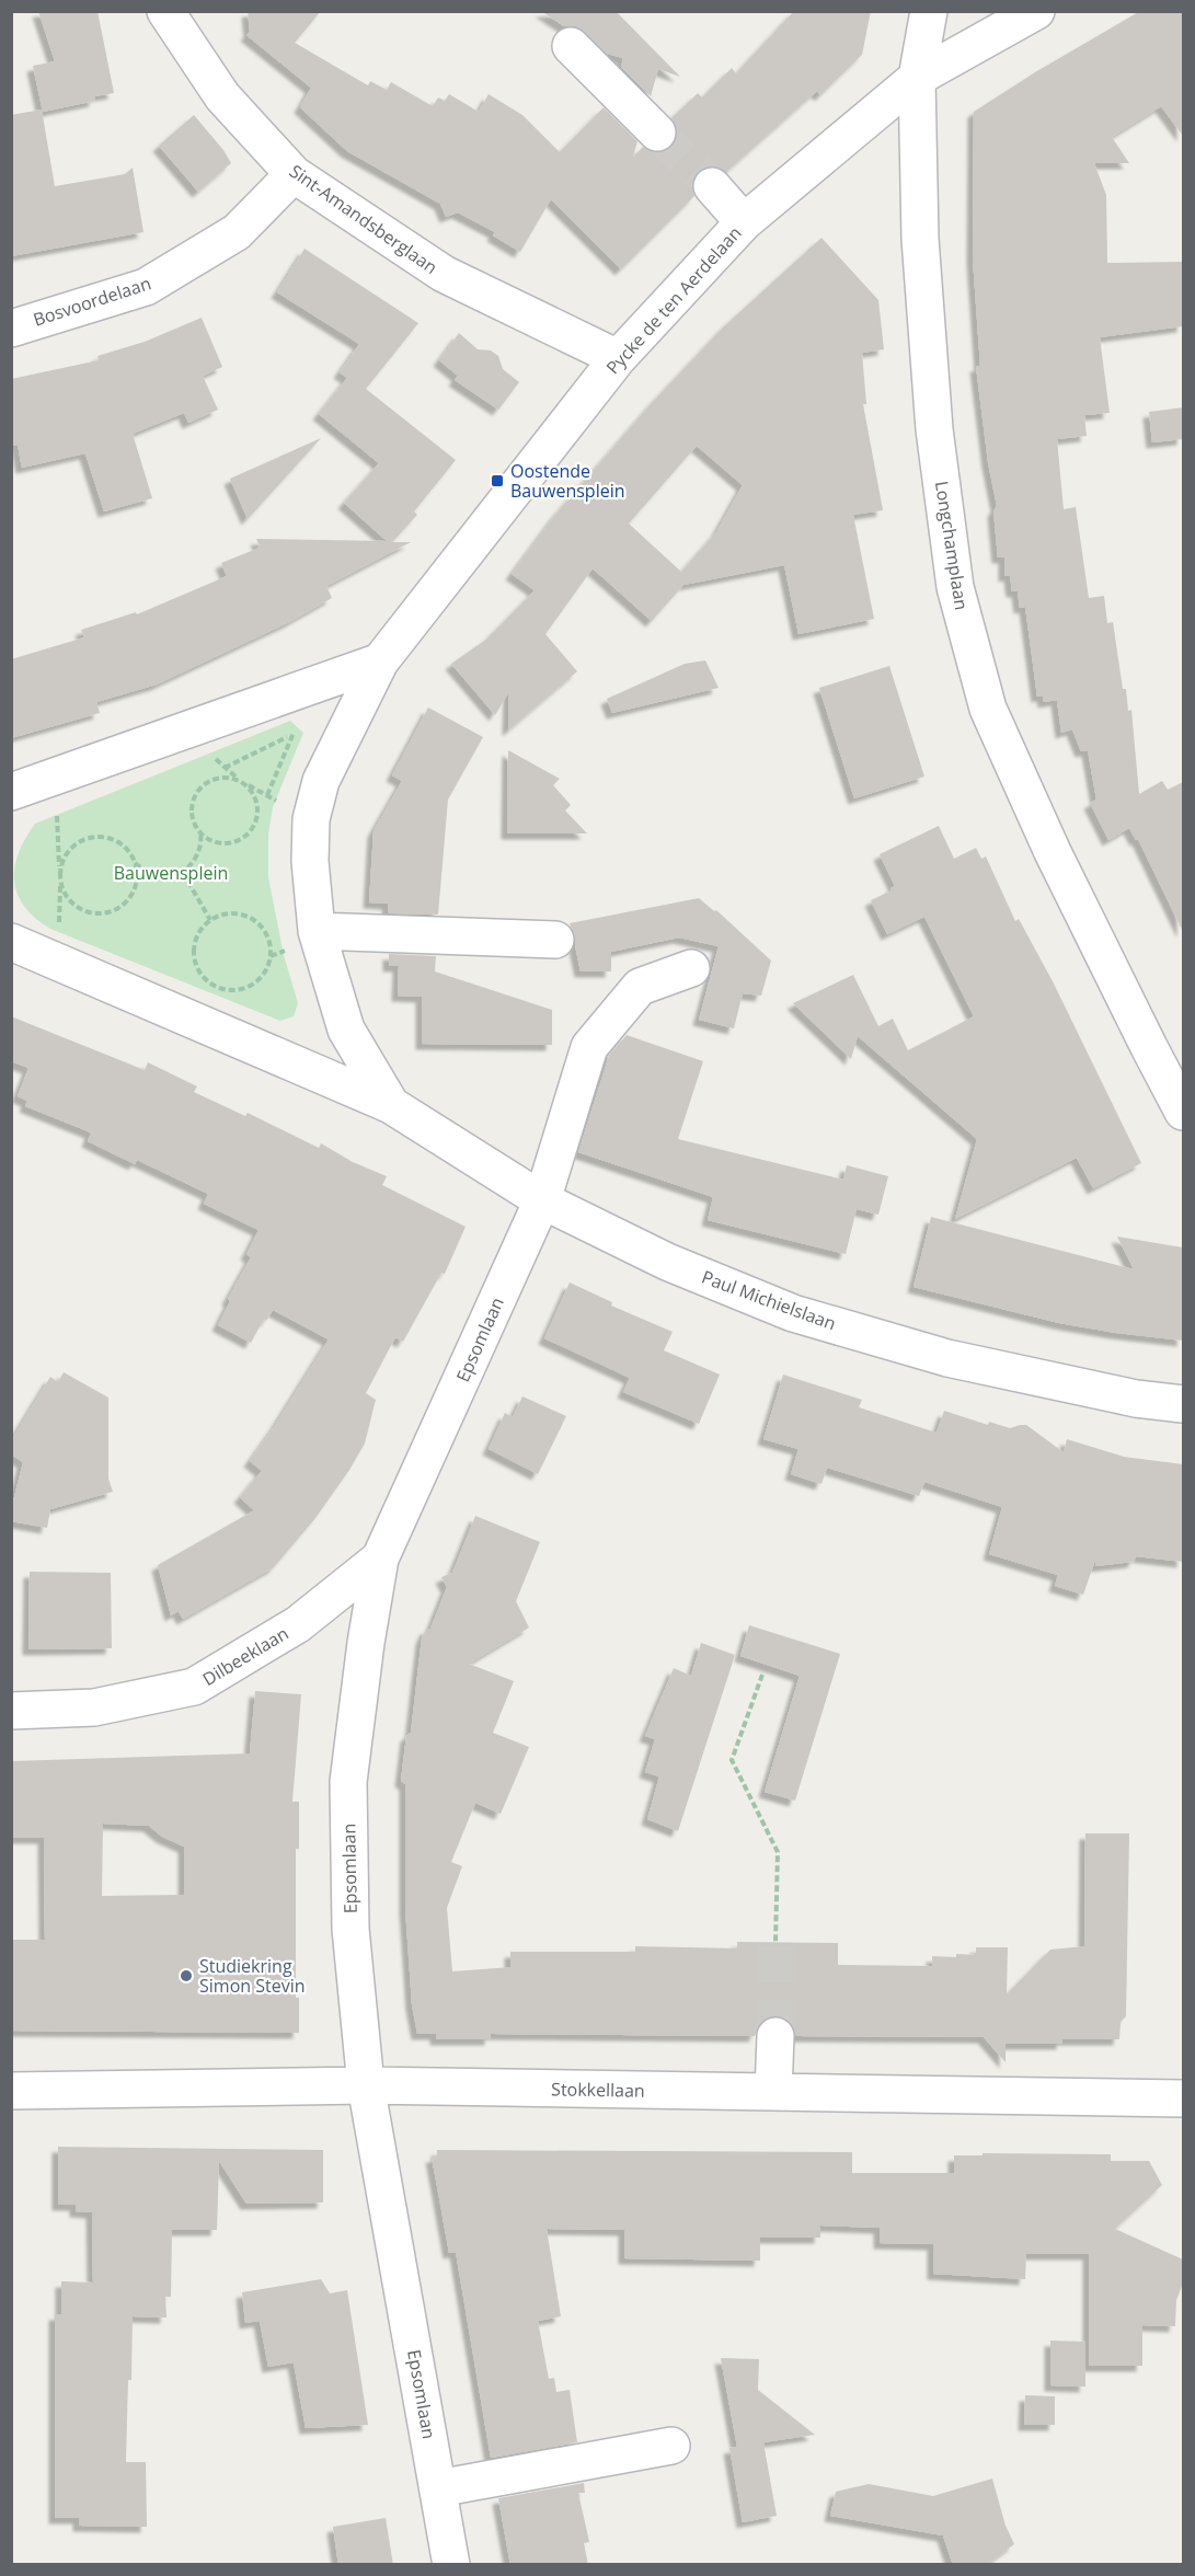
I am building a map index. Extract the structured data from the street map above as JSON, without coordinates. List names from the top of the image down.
{
  "streets": {
    "street": [
      "Sint-Amandsberglaan",
      "Pycke de ten Aerdelaan",
      "Bosvoordelaan",
      "Longchamplaan",
      "Paul Michielslaan",
      "Epsomlaan",
      "Dilbeeklaan",
      "Stokkellaan"
    ]
  },
  "crossings": [
    ["Sint-Amandsberglaan", "Pycke de ten Aerdelaan"],
    ["Sint-Amandsberglaan", "Bosvoordelaan"],
    ["Pycke de ten Aerdelaan", "Longchamplaan"],
    ["Paul Michielslaan", "Epsomlaan"],
    ["Epsomlaan", "Dilbeeklaan"],
    ["Epsomlaan", "Stokkellaan"]
  ],
  "parks": ["Bauwensplein"],
  "places": {
    "transit": ["Oostende Bauwensplein"],
    "other": ["Studiekring Simon Stevin"]
  }
}
